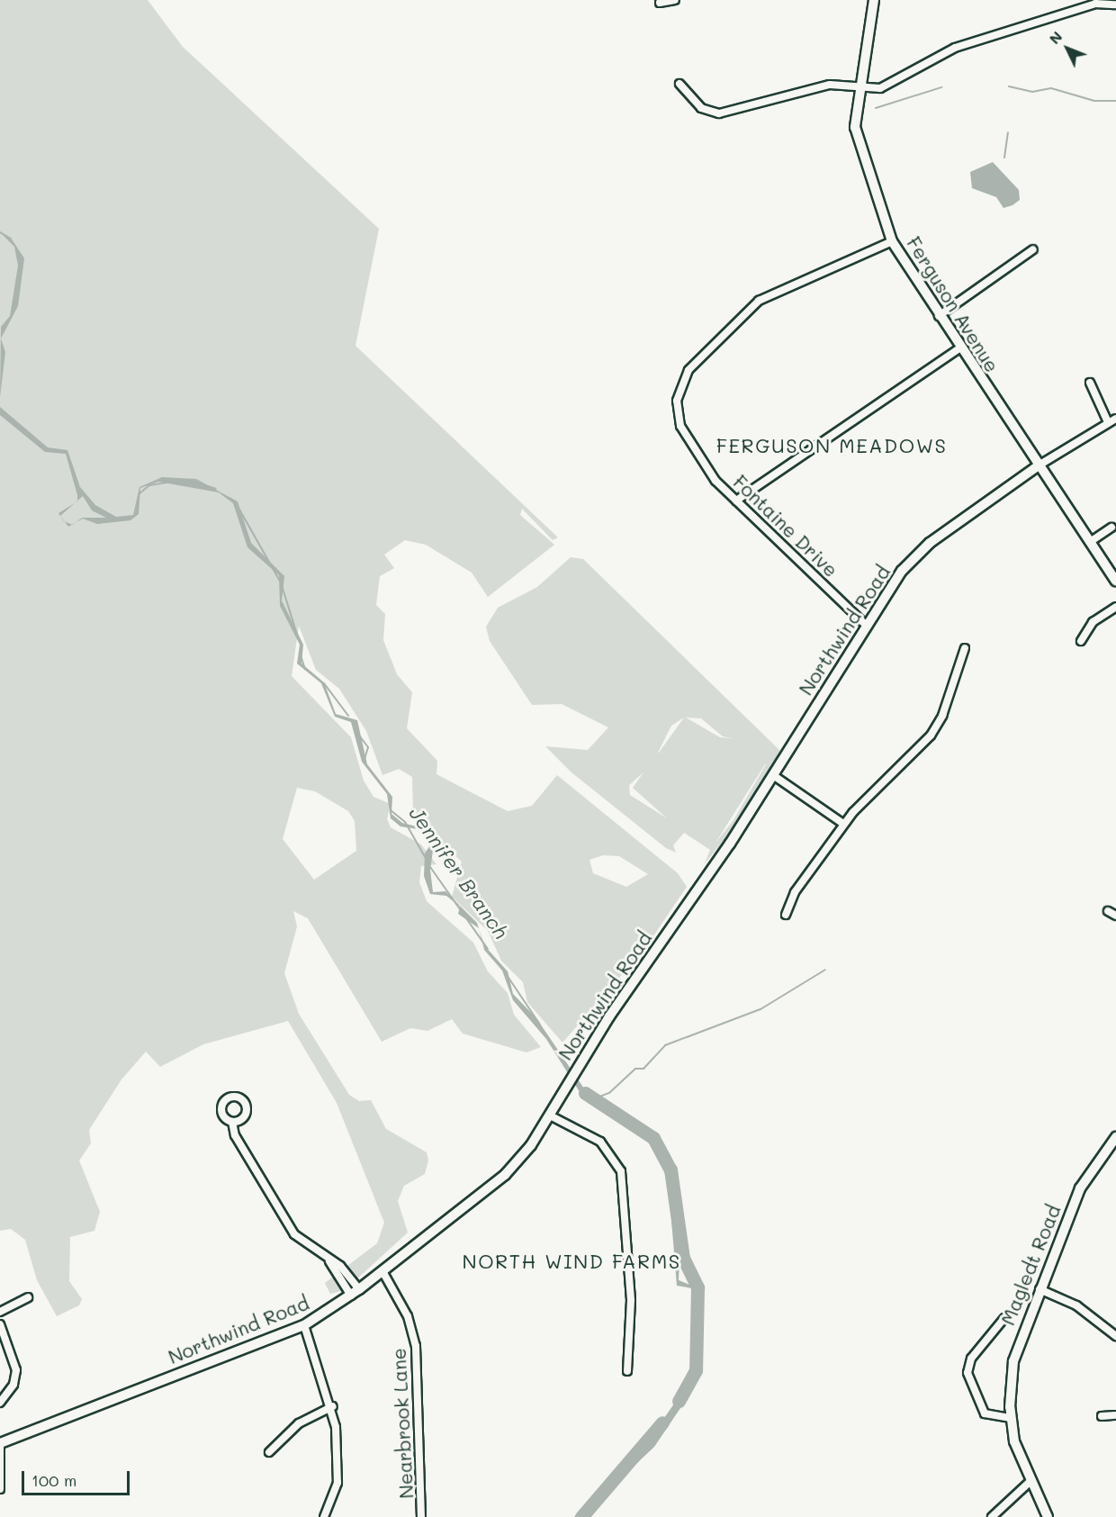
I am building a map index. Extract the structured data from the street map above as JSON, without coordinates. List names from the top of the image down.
{
  "streets": {
    "street": [
      "Ferguson Avenue",
      "Fontaine Drive",
      "Northwind Road",
      "Magledt Road",
      "Nearbrook Lane"
    ]
  },
  "crossings": [
    ["Ferguson Avenue", "Fontaine Drive"],
    ["Ferguson Avenue", "Northwind Road"],
    ["Fontaine Drive", "Northwind Road"],
    ["Northwind Road", "Nearbrook Lane"]
  ],
  "districts": ["FERGUSON MEADOWS", "NORTH WIND FARMS"],
  "water": ["Jennifer Branch"],
  "scale_bar": "100 m",
  "north": "top left"
}
